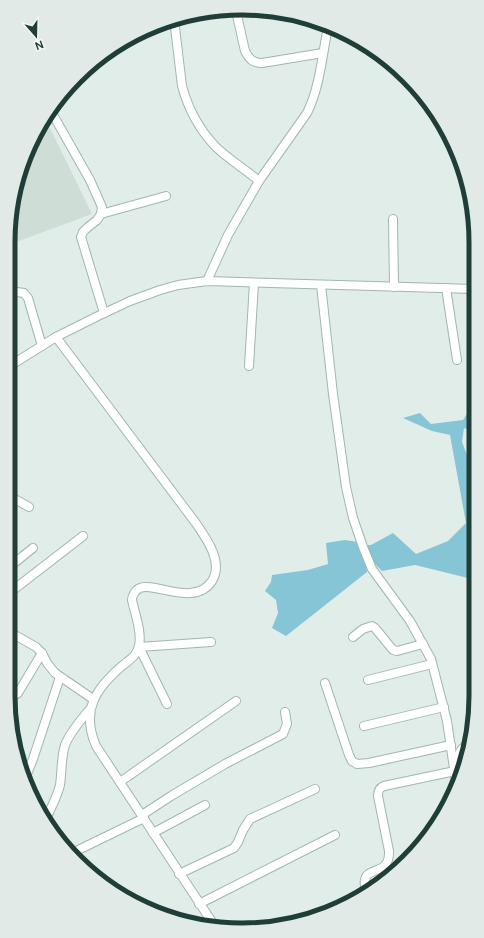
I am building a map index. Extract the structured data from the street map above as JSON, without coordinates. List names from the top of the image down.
{
  "north": "bottom"
}
